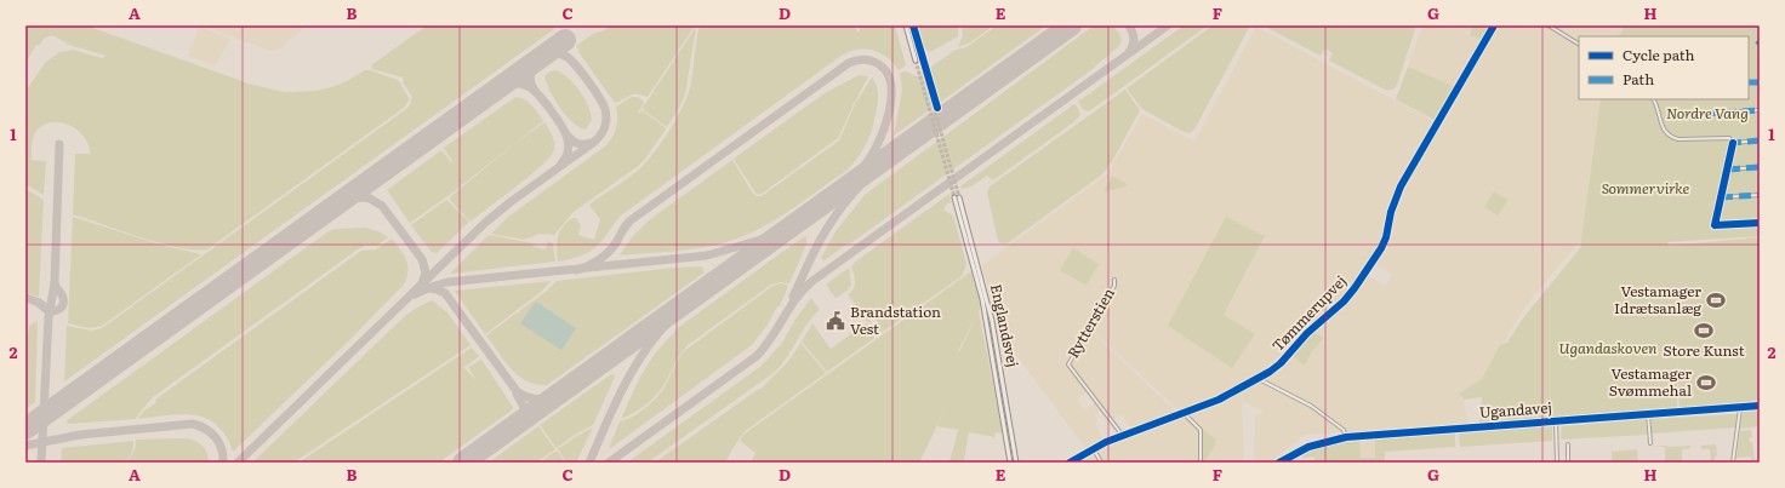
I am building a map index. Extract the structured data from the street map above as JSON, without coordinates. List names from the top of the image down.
{
  "streets": {
    "street": [
      "Tømmerupvej",
      "Rytterstien",
      "Englandsvej",
      "Ugandavej"
    ]
  },
  "crossings": [
    ["Tømmerupvej", "Rytterstien"]
  ],
  "parks": ["Nordre Vang", "Sommervirke", "Ugandaskoven"],
  "places": {
    "sports": ["Vestamager Idrætsanlæg", "Store Kunst", "Vestamager Svømmehal"],
    "public building": ["Brandstation Vest"]
  },
  "legend": ["Cycle path", "Path"],
  "grid": {
    "columns": [
      "A",
      "B",
      "C",
      "D",
      "E",
      "F",
      "G",
      "H"
    ],
    "rows": ["1", "2"]
  }
}
